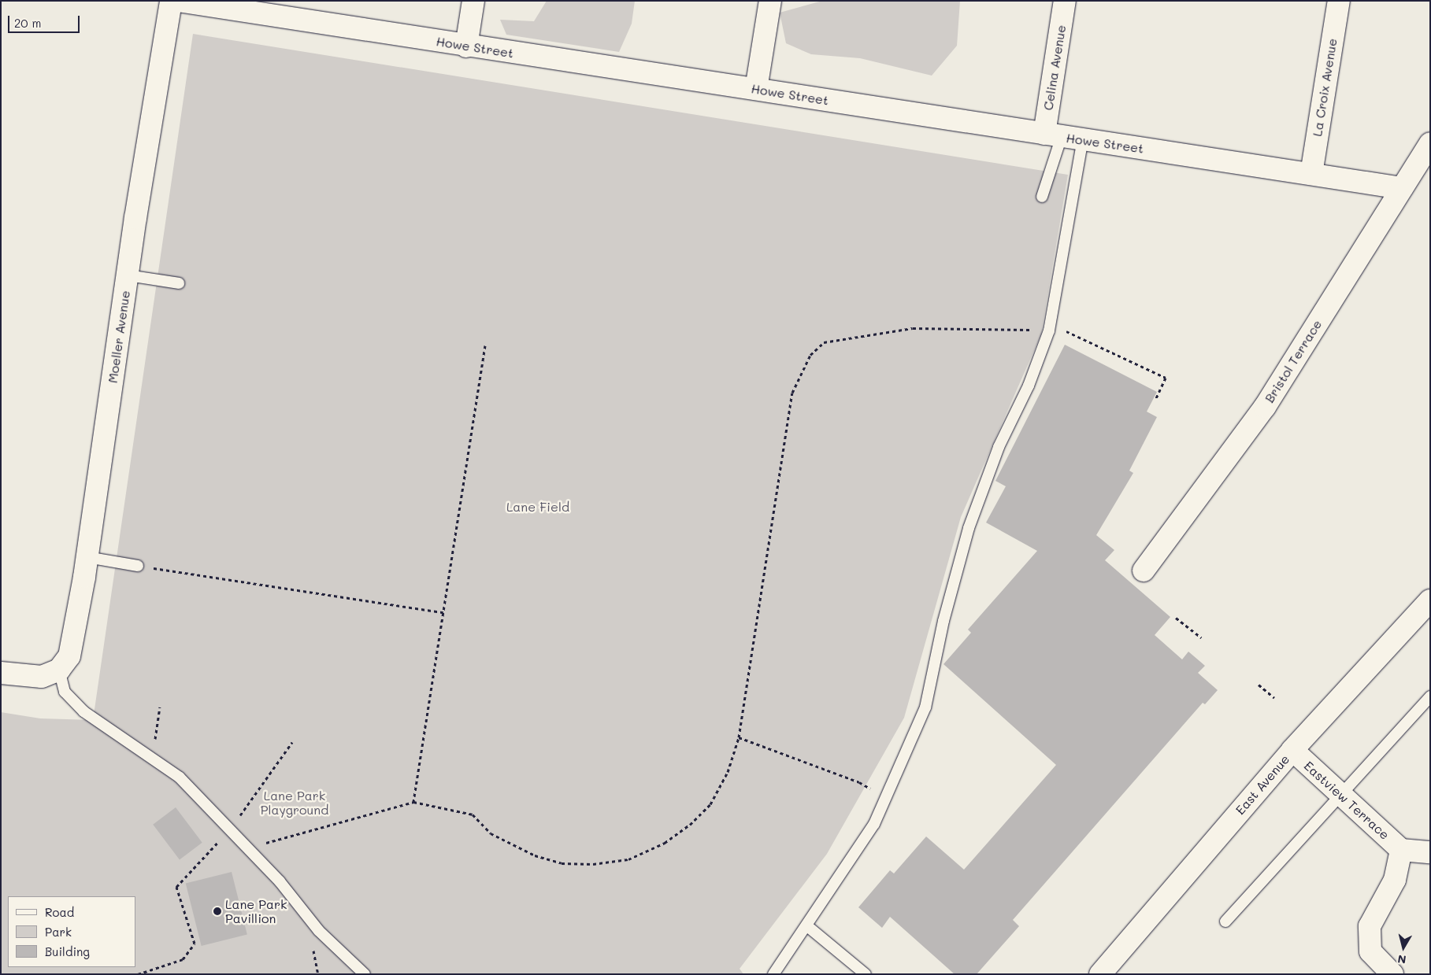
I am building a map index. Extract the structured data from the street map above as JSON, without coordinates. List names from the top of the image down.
{
  "streets": {
    "street": [
      "Howe Street",
      "Celina Avenue",
      "La Croix Avenue",
      "Moeller Avenue",
      "Bristol Terrace",
      "East Avenue",
      "Eastview Terrace"
    ]
  },
  "crossings": [
    ["Howe Street", "Celina Avenue"],
    ["Howe Street", "La Croix Avenue"],
    ["Howe Street", "Bristol Terrace"],
    ["East Avenue", "Eastview Terrace"]
  ],
  "parks": ["Lane Field", "Lane Park Playground"],
  "places": ["Lane Park Pavillion"],
  "legend": ["Road", "Park", "Building"],
  "scale_bar": "20 m",
  "north": "bottom"
}
